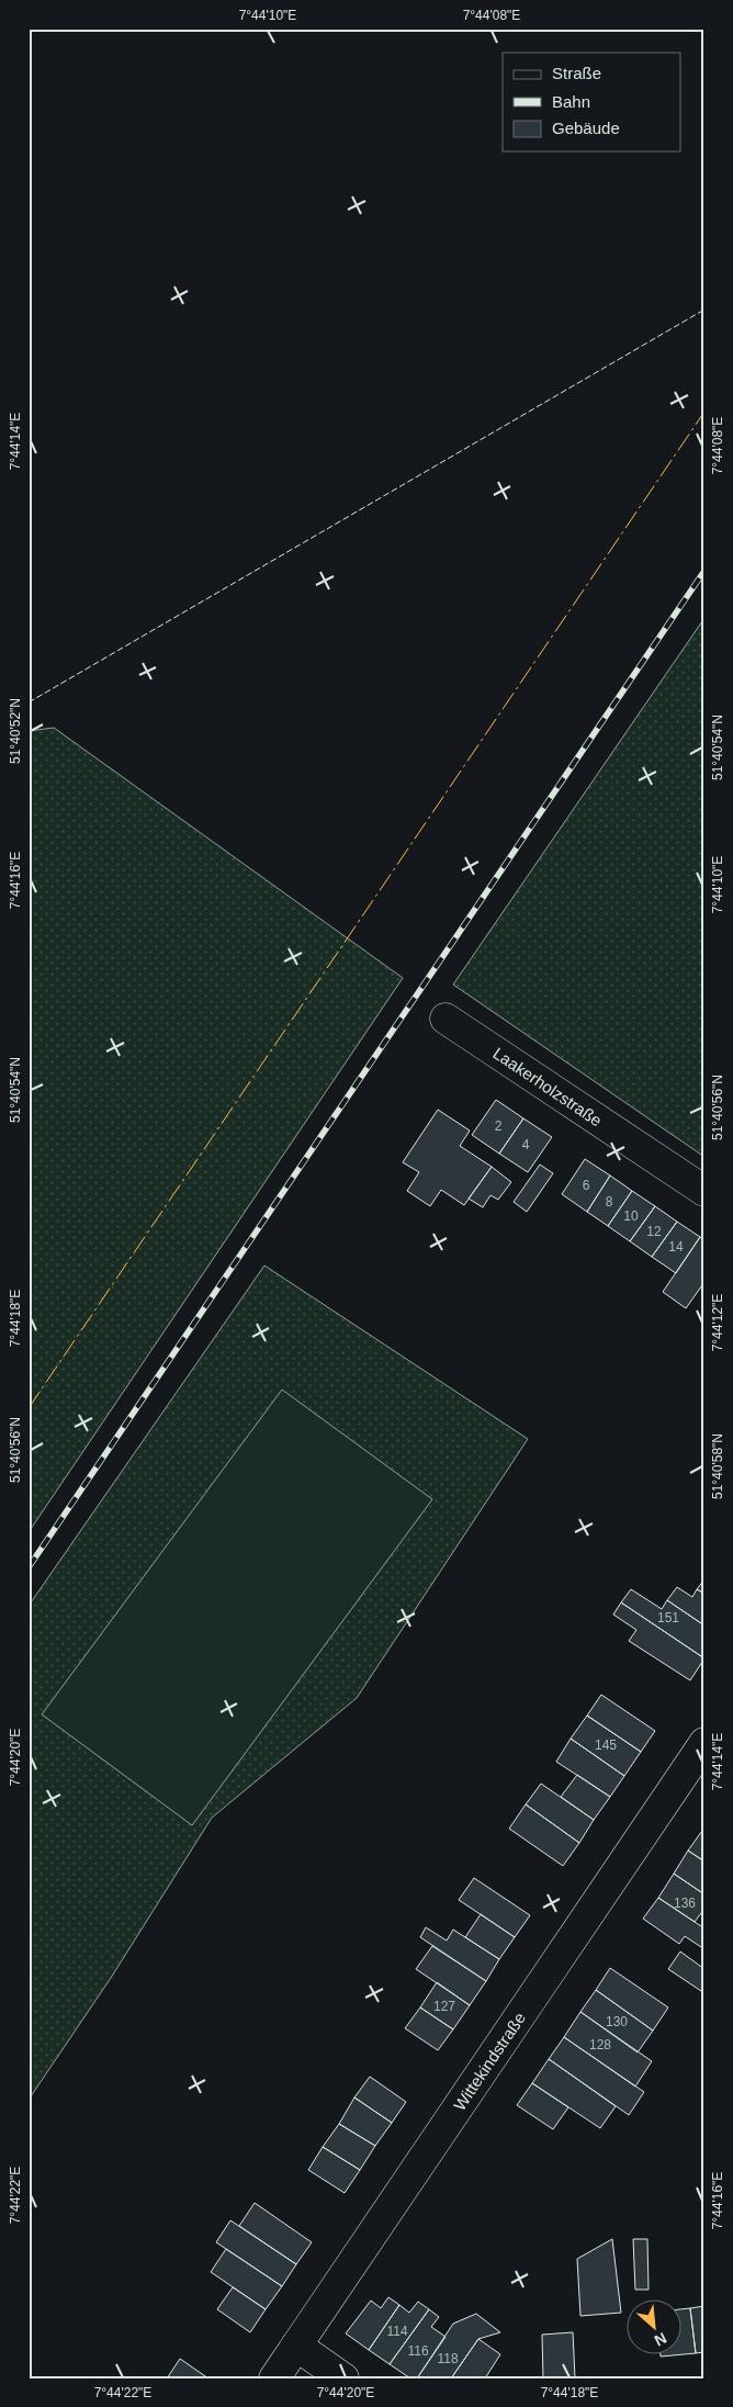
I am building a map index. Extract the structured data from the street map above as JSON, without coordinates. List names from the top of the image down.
{
  "streets": {
    "main road": ["Laakerholzstraße", "Wittekindstraße"]
  },
  "house_numbers": [
    "2",
    "4",
    "6",
    "8",
    "10",
    "12",
    "14",
    "151",
    "145",
    "136",
    "127",
    "130",
    "128",
    "114",
    "116",
    "118"
  ],
  "legend": ["Straße", "Bahn", "Gebäude"],
  "north": "bottom right",
  "coordinates": [
    "7°44'10\"E",
    "7°44'08\"E",
    "7°44'14\"E",
    "51°40'52\"N",
    "51°40'54\"N",
    "7°44'16\"E",
    "51°40'56\"N",
    "7°44'18\"E",
    "7°44'12\"E",
    "51°40'58\"N",
    "7°44'20\"E",
    "7°44'22\"E"
  ]
}
